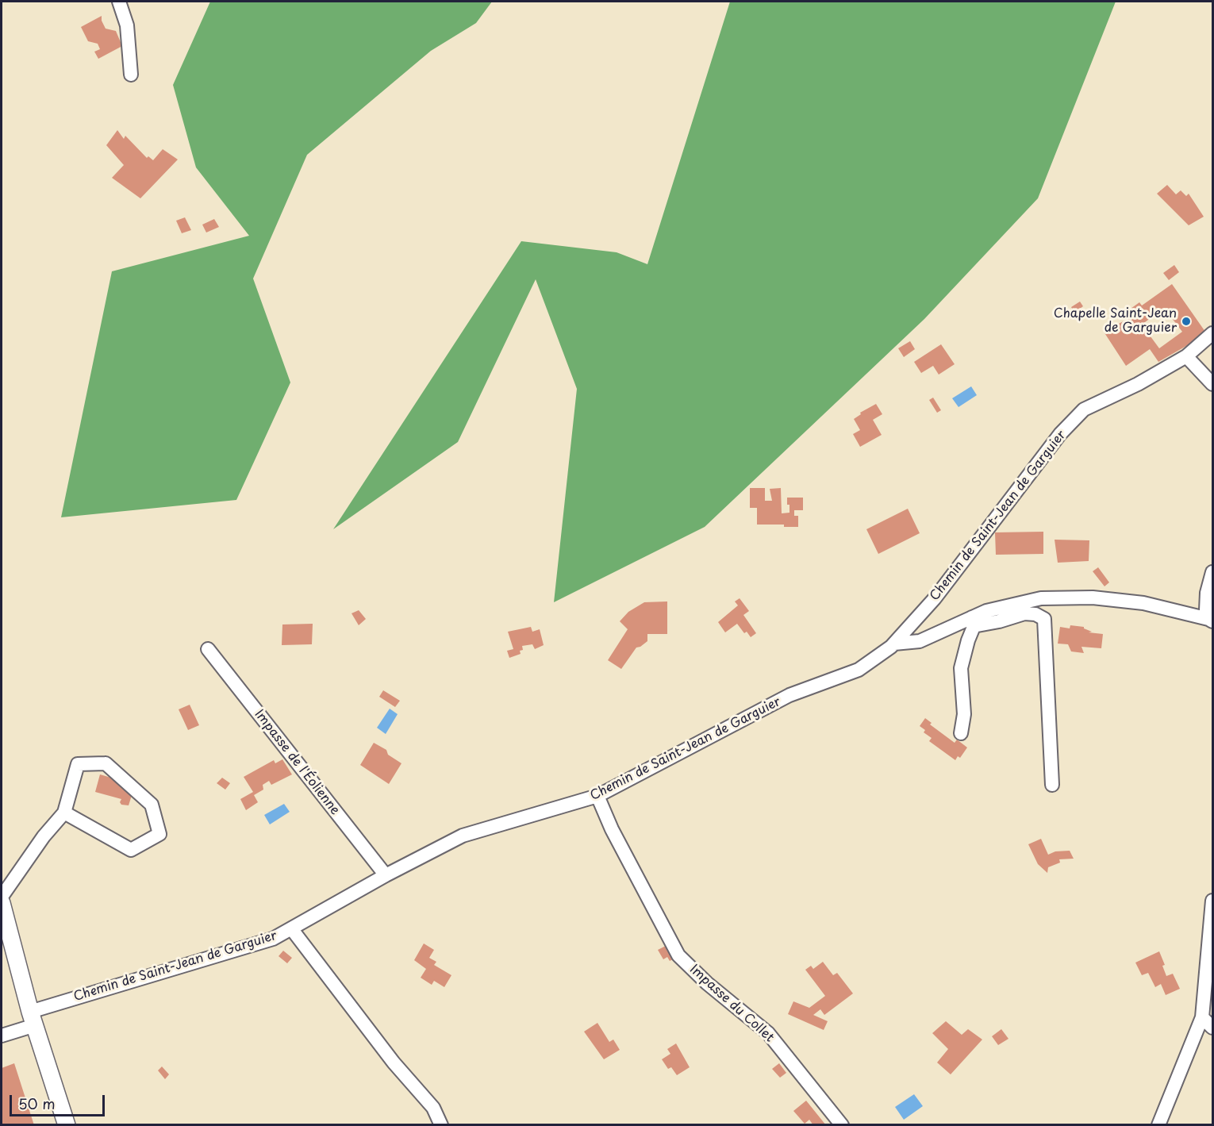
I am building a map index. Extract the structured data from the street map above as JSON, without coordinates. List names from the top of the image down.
{
  "streets": {
    "street": ["Chemin de Saint-Jean de Garguier", "Impasse de l'Éolienne", "Impasse du Collet"]
  },
  "crossings": [
    ["Chemin de Saint-Jean de Garguier", "Impasse de l'Éolienne"],
    ["Chemin de Saint-Jean de Garguier", "Impasse du Collet"]
  ],
  "places": ["Chapelle Saint-Jean de Garguier"],
  "scale_bar": "50 m"
}
